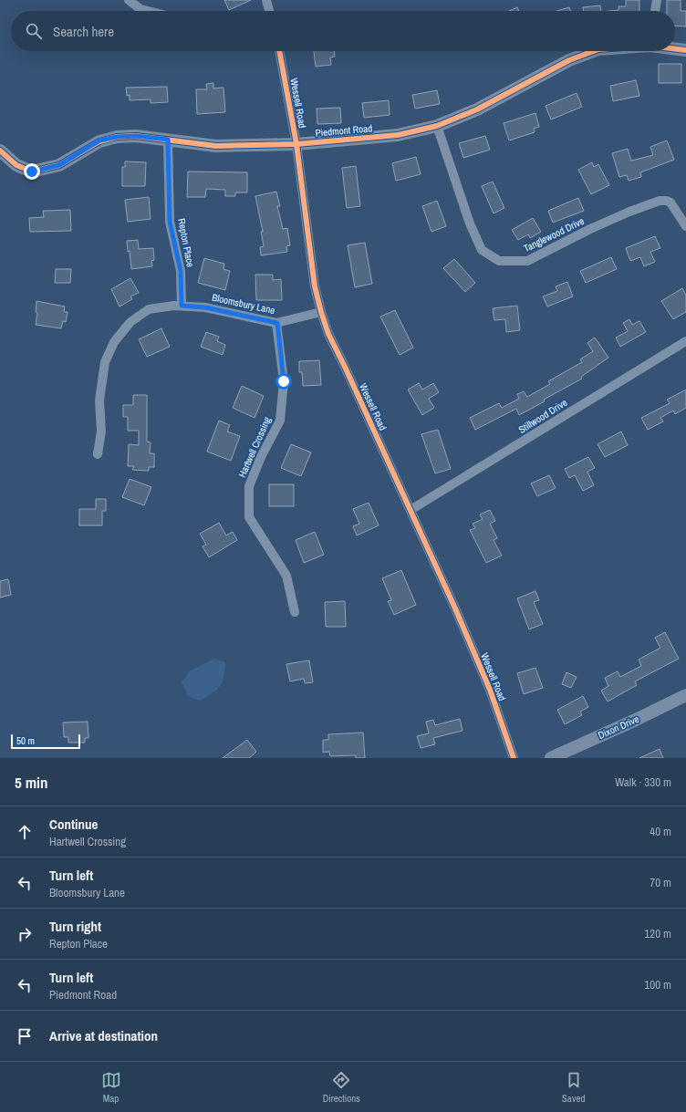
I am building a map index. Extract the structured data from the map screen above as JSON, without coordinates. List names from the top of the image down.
{
  "streets": {
    "street": [
      "Wessell Road",
      "Piedmont Road",
      "Tanglewood Drive",
      "Repton Place",
      "Bloomsbury Lane",
      "Stillwood Drive",
      "Hartwell Crossing",
      "Dixon Drive"
    ]
  },
  "crossings": [
    ["Wessell Road", "Piedmont Road"],
    ["Wessell Road", "Bloomsbury Lane"],
    ["Wessell Road", "Stillwood Drive"],
    ["Piedmont Road", "Tanglewood Drive"],
    ["Piedmont Road", "Repton Place"],
    ["Repton Place", "Bloomsbury Lane"],
    ["Bloomsbury Lane", "Hartwell Crossing"]
  ],
  "scale_bar": "50 m",
  "page": {
    "search": "Search here",
    "scale": "50 m",
    "heading": ["5 min", "Walk · 330 m"],
    "list": [
      ["Continue", "Hartwell Crossing", "40 m"],
      ["Turn left", "Bloomsbury Lane", "70 m"],
      ["Turn right", "Repton Place", "120 m"],
      ["Turn left", "Piedmont Road", "100 m"],
      "Arrive at destination"
    ],
    "nav": ["Map", "Directions", "Saved"]
  }
}
